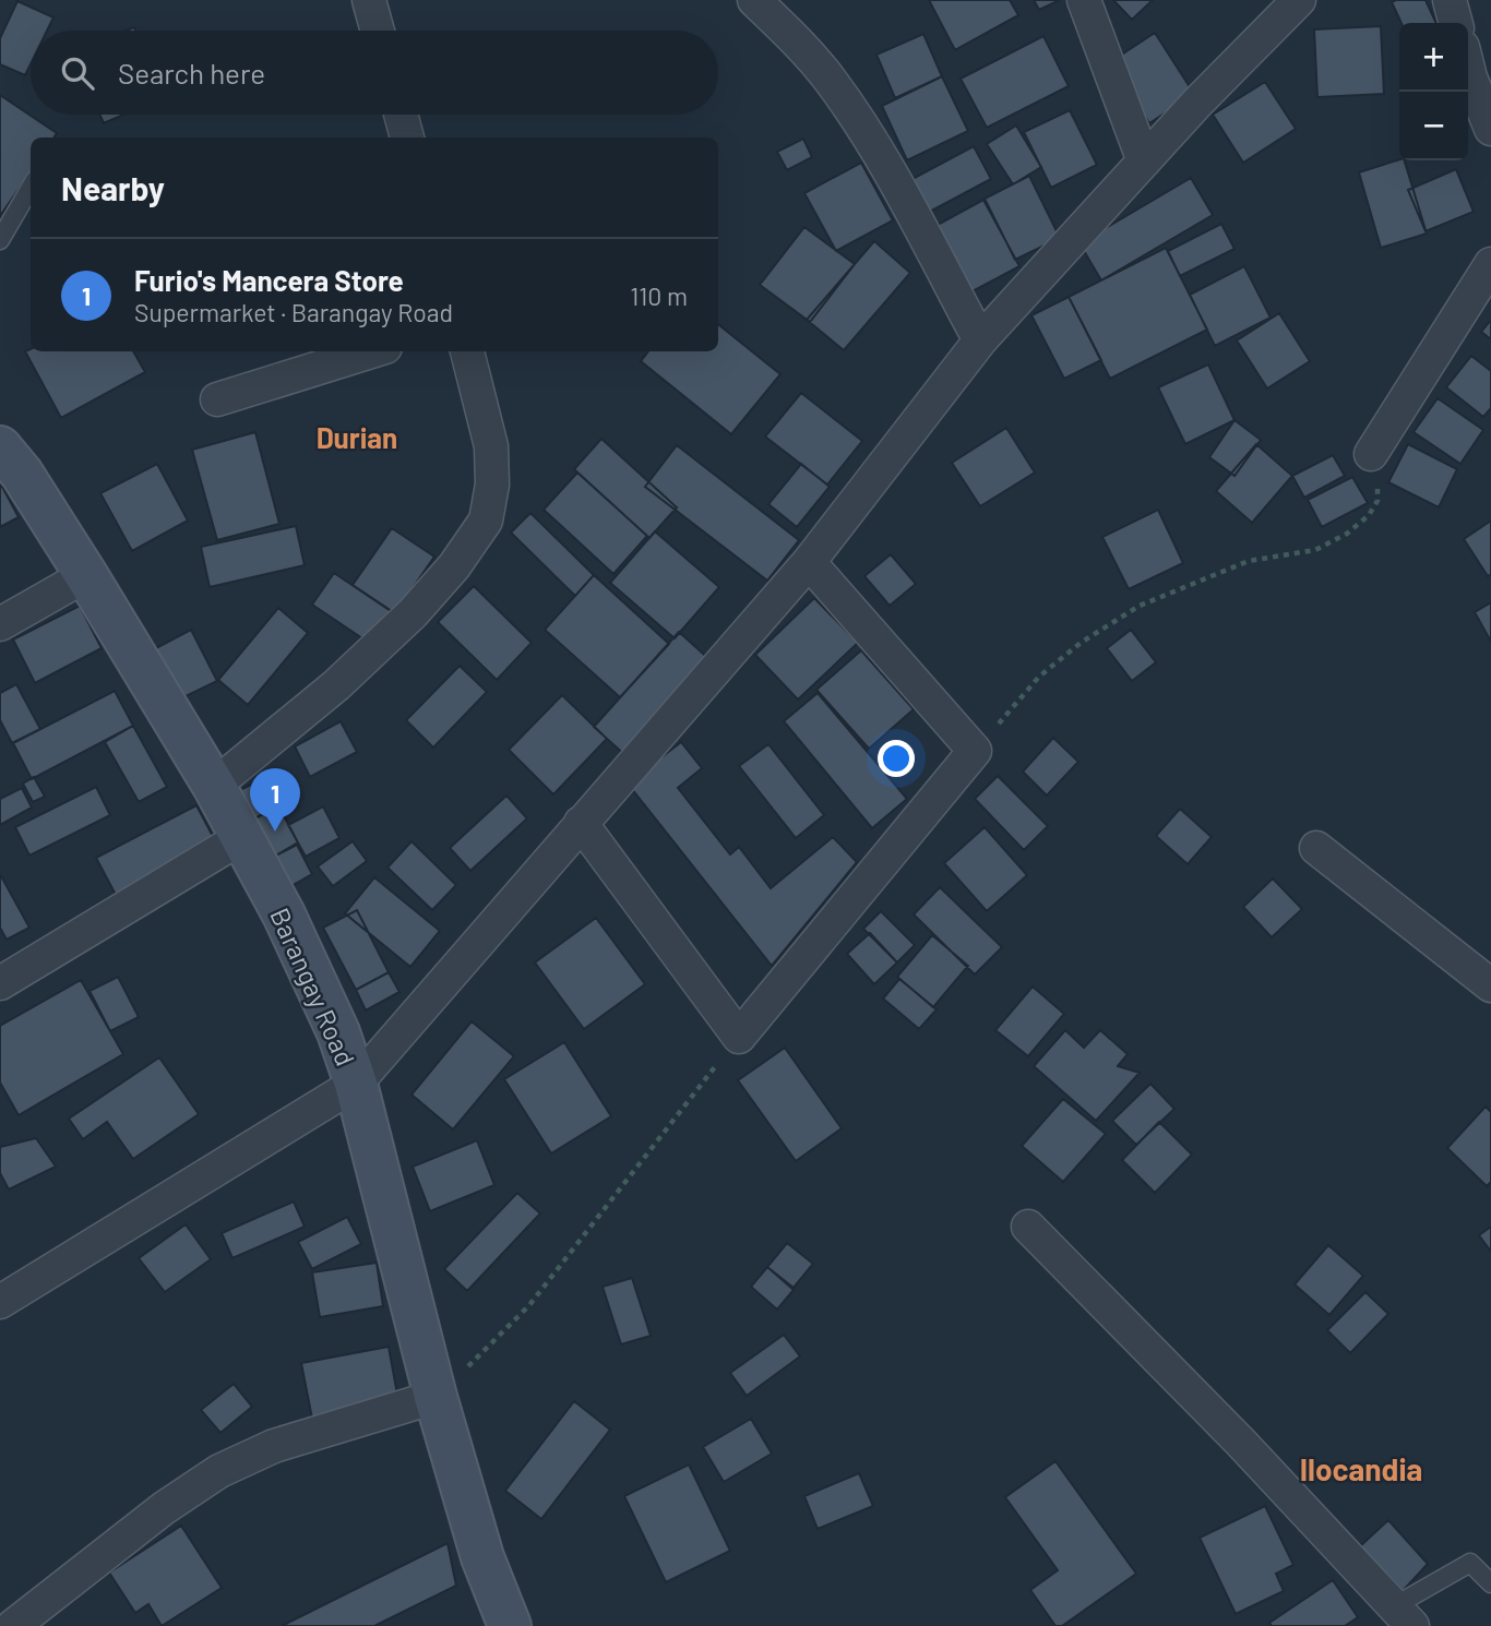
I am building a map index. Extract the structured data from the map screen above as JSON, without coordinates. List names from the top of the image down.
{
  "streets": {
    "street": ["Barangay Road"]
  },
  "districts": ["Durian", "Ilocandia"],
  "page": {
    "map_buttons": ["+", "−"],
    "search": "Search here",
    "heading": "Nearby",
    "list": [
      {
        "mark": "1",
        "name": "Furio's Mancera Store",
        "note": "Supermarket · Barangay Road",
        "value": "110 m"
      }
    ],
    "pins": "1"
  }
}
